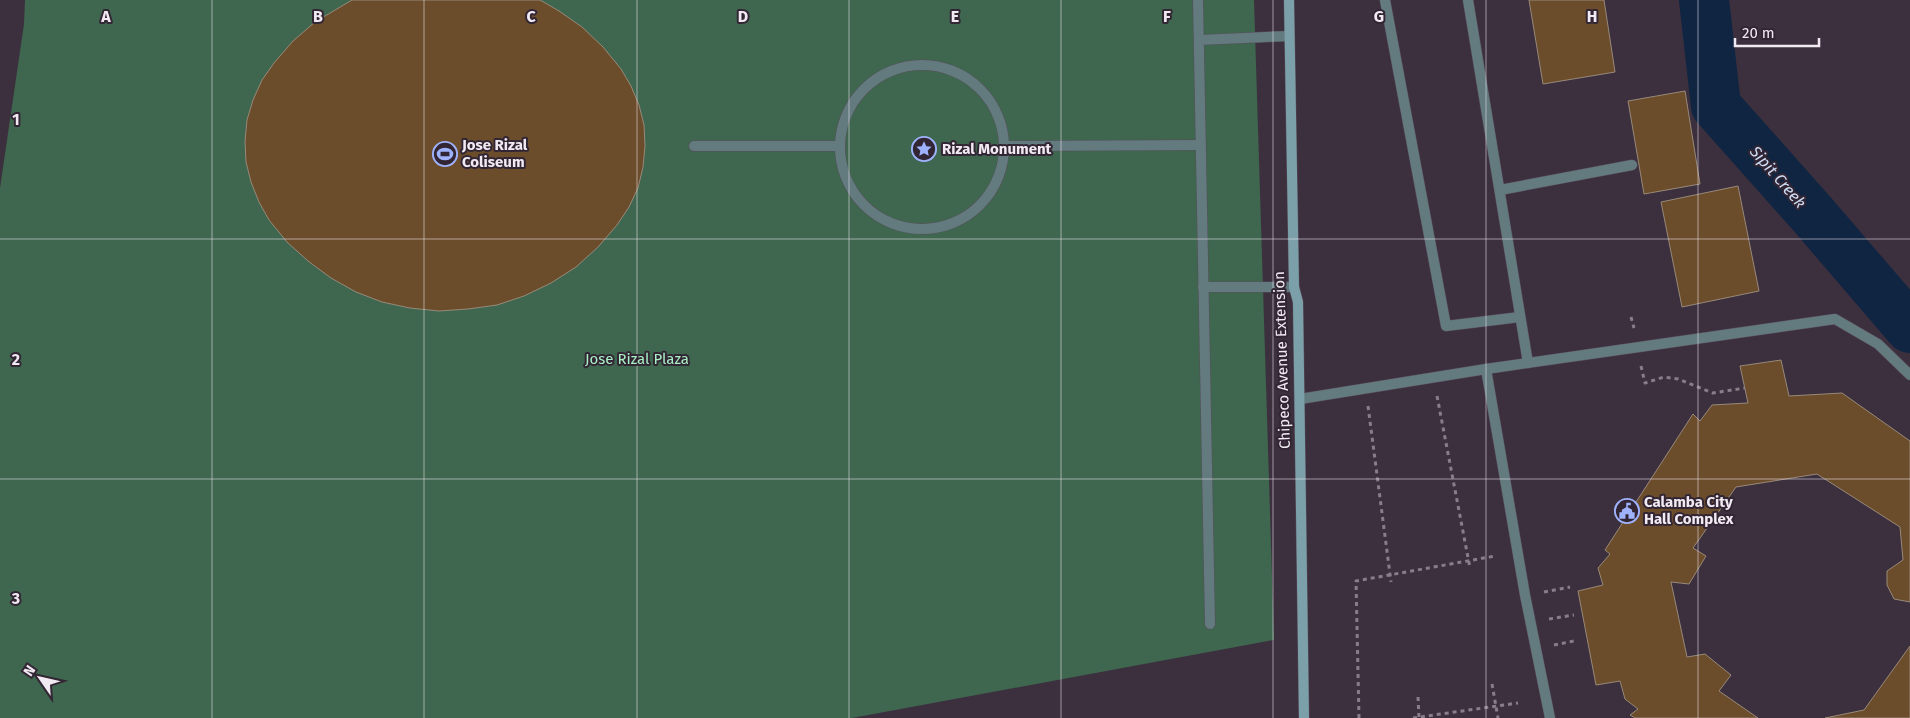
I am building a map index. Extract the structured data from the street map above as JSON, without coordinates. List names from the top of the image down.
{
  "streets": {
    "main road": ["Chipeco Avenue Extension"]
  },
  "water": ["Sipit Creek"],
  "parks": ["Jose Rizal Plaza"],
  "places": {
    "place": ["Rizal Monument"],
    "sports": ["Jose Rizal Coliseum"],
    "public building": ["Calamba City Hall Complex"]
  },
  "scale_bar": "20 m",
  "north": "top left",
  "grid": {
    "columns": [
      "A",
      "B",
      "C",
      "D",
      "E",
      "F",
      "G",
      "H"
    ],
    "rows": ["1", "2", "3"]
  }
}
